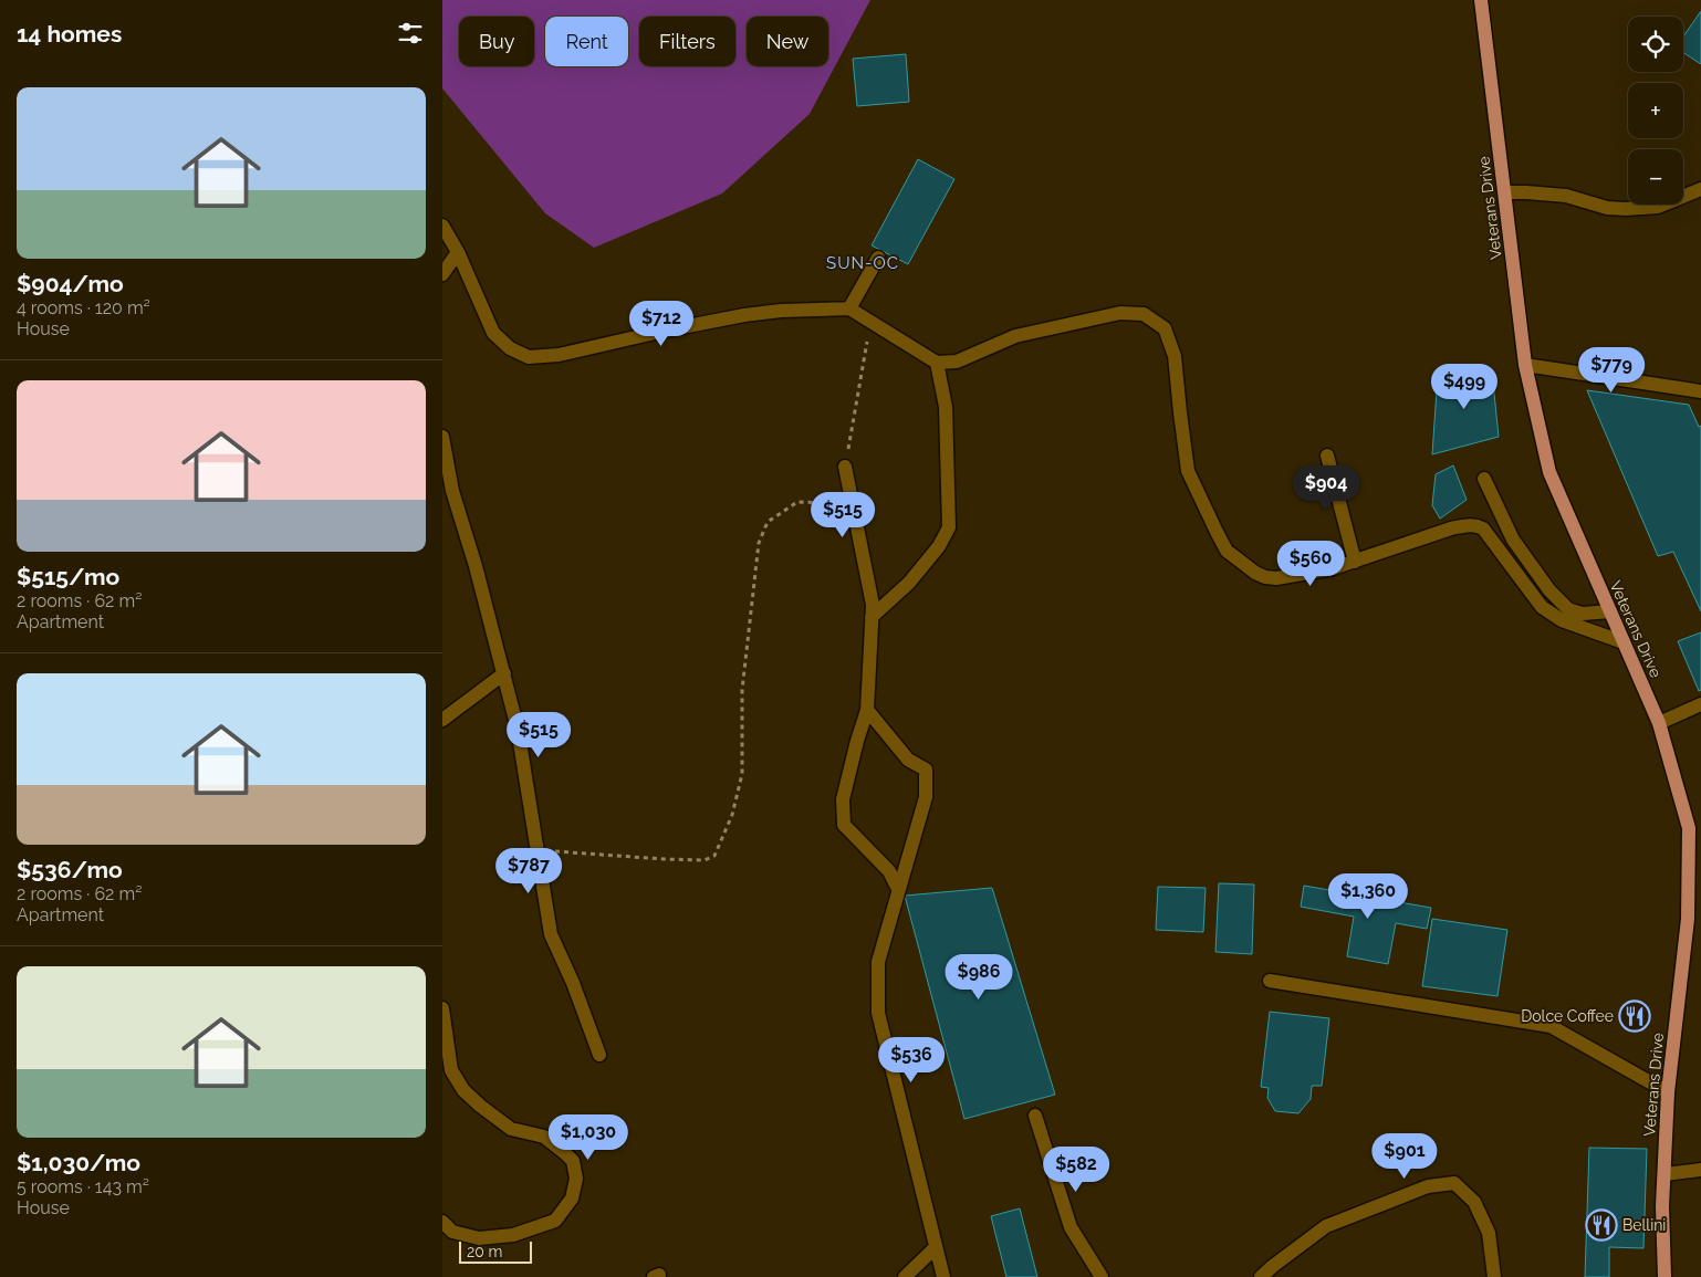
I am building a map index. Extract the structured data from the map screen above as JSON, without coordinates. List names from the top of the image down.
{
  "streets": {
    "main road": ["Veterans Drive"]
  },
  "districts": ["SUN-OC"],
  "places": {
    "restaurant": ["Dolce Coffee", "Bellini"]
  },
  "scale_bar": "20 m",
  "page": {
    "heading": "14 homes",
    "map_buttons": ["+", "−"],
    "chip": [
      "Buy",
      "Rent",
      "Filters",
      "New"
    ],
    "list": [
      {
        "name": "$904/mo",
        "note": "4 rooms · 120 m² · House"
      },
      {
        "name": "$515/mo",
        "note": "2 rooms · 62 m² · Apartment"
      },
      {
        "name": "$536/mo",
        "note": "2 rooms · 62 m² · Apartment"
      },
      {
        "name": "$1,030/mo",
        "note": "5 rooms · 143 m² · House"
      }
    ],
    "price": [
      "$712",
      "$779",
      "$499",
      "$904",
      "$515",
      "$560",
      "$515",
      "$787",
      "$1,360",
      "$986",
      "$536",
      "$1,030",
      "$901",
      "$582"
    ],
    "scale": "20 m"
  }
}
